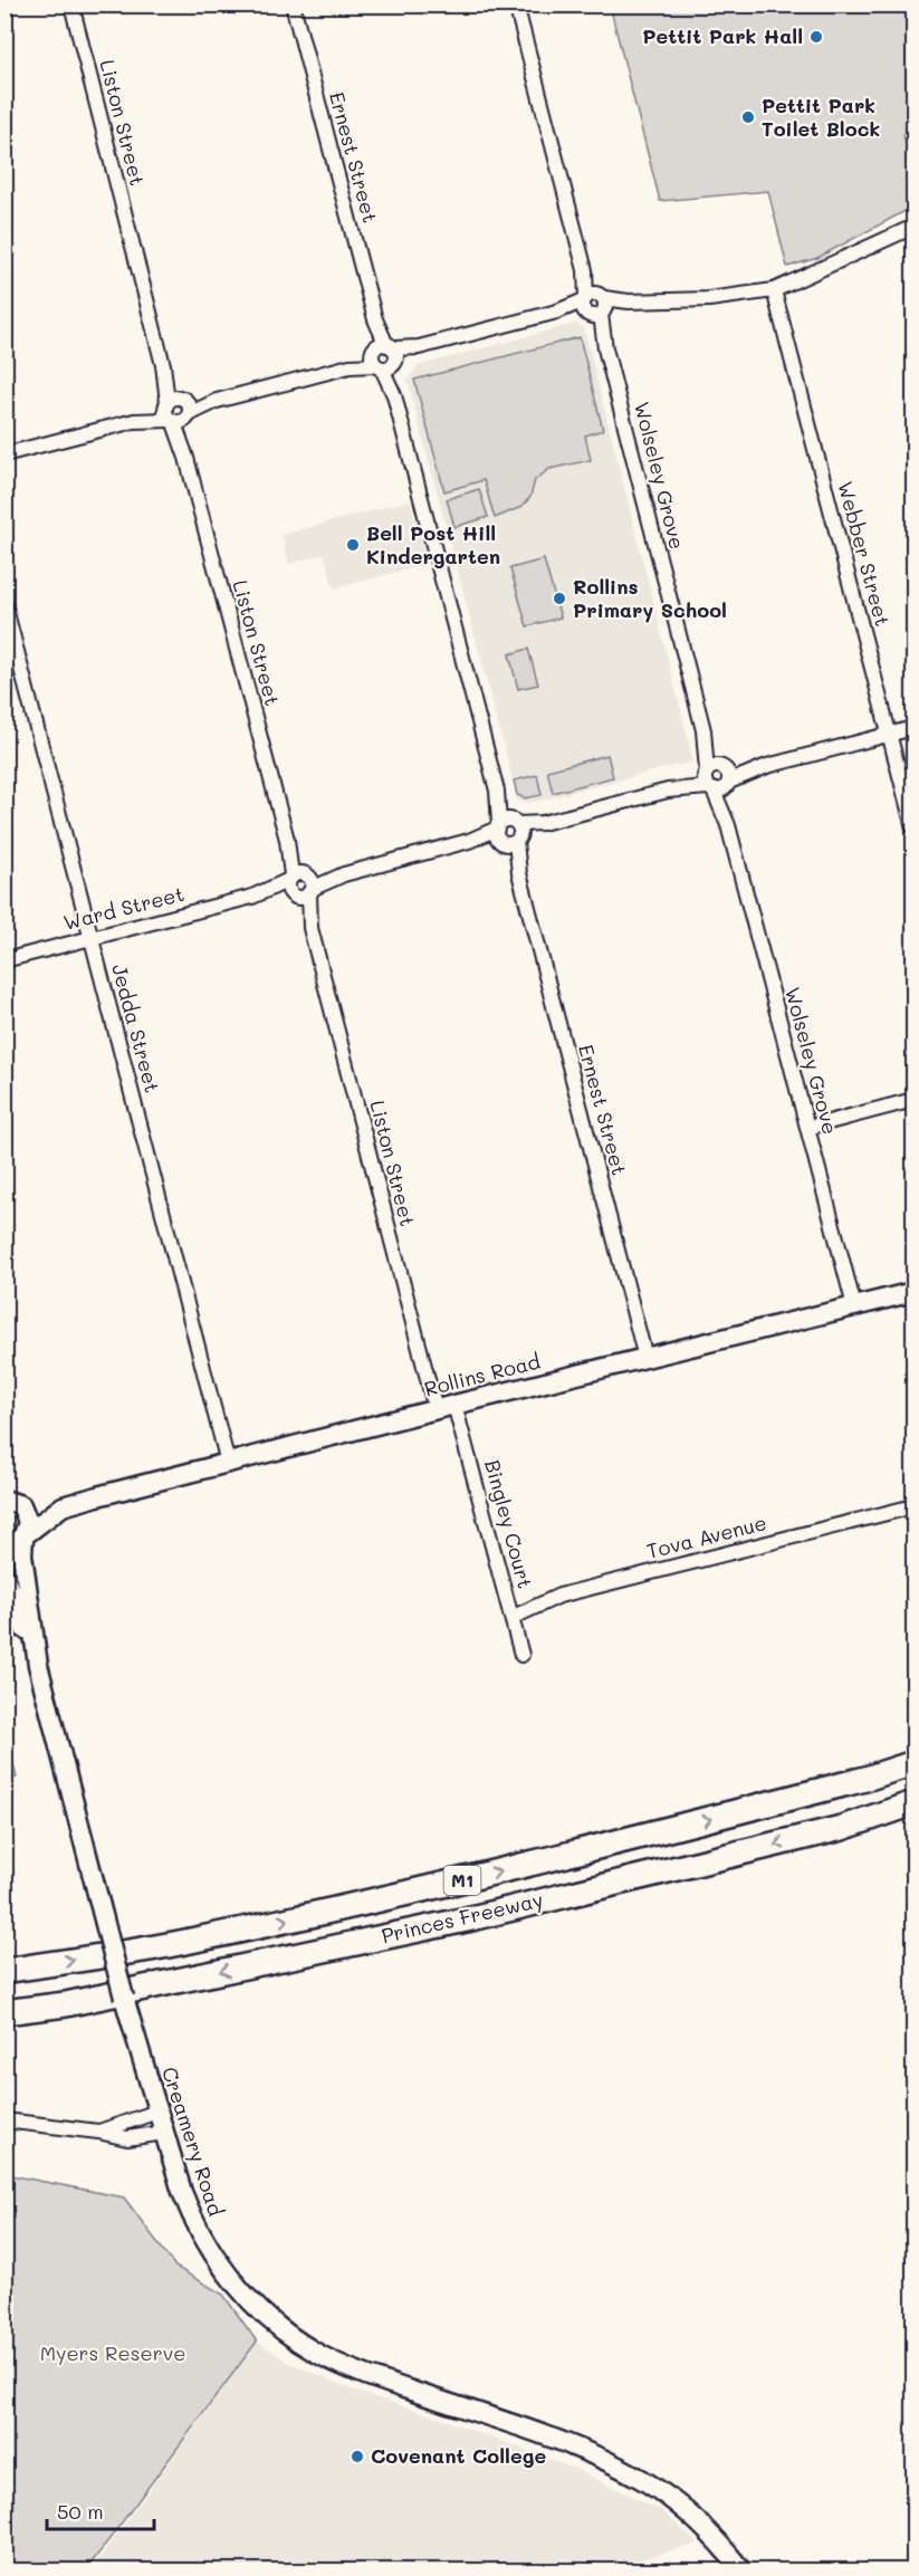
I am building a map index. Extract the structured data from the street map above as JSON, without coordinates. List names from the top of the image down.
{
  "streets": {
    "highway": ["M1", "Princes Freeway"],
    "street": [
      "Liston Street",
      "Ernest Street",
      "Wolseley Grove",
      "Webber Street",
      "Ward Street",
      "Jedda Street",
      "Rollins Road",
      "Bingley Court",
      "Tova Avenue",
      "Creamery Road"
    ]
  },
  "crossings": [
    ["Liston Street", "Ward Street"],
    ["Liston Street", "Rollins Road"],
    ["Ernest Street", "Ward Street"],
    ["Ernest Street", "Rollins Road"],
    ["Wolseley Grove", "Ward Street"],
    ["Wolseley Grove", "Rollins Road"],
    ["Webber Street", "Ward Street"],
    ["Ward Street", "Jedda Street"],
    ["Jedda Street", "Rollins Road"],
    ["Rollins Road", "Bingley Court"],
    ["Rollins Road", "Creamery Road"],
    ["Bingley Court", "Tova Avenue"]
  ],
  "parks": ["Myers Reserve"],
  "places": [
    "Pettit Park Hall",
    "Pettit Park Toilet Block",
    "Bell Post Hill Kindergarten",
    "Rollins Primary School",
    "Covenant College"
  ],
  "scale_bar": "50 m"
}
